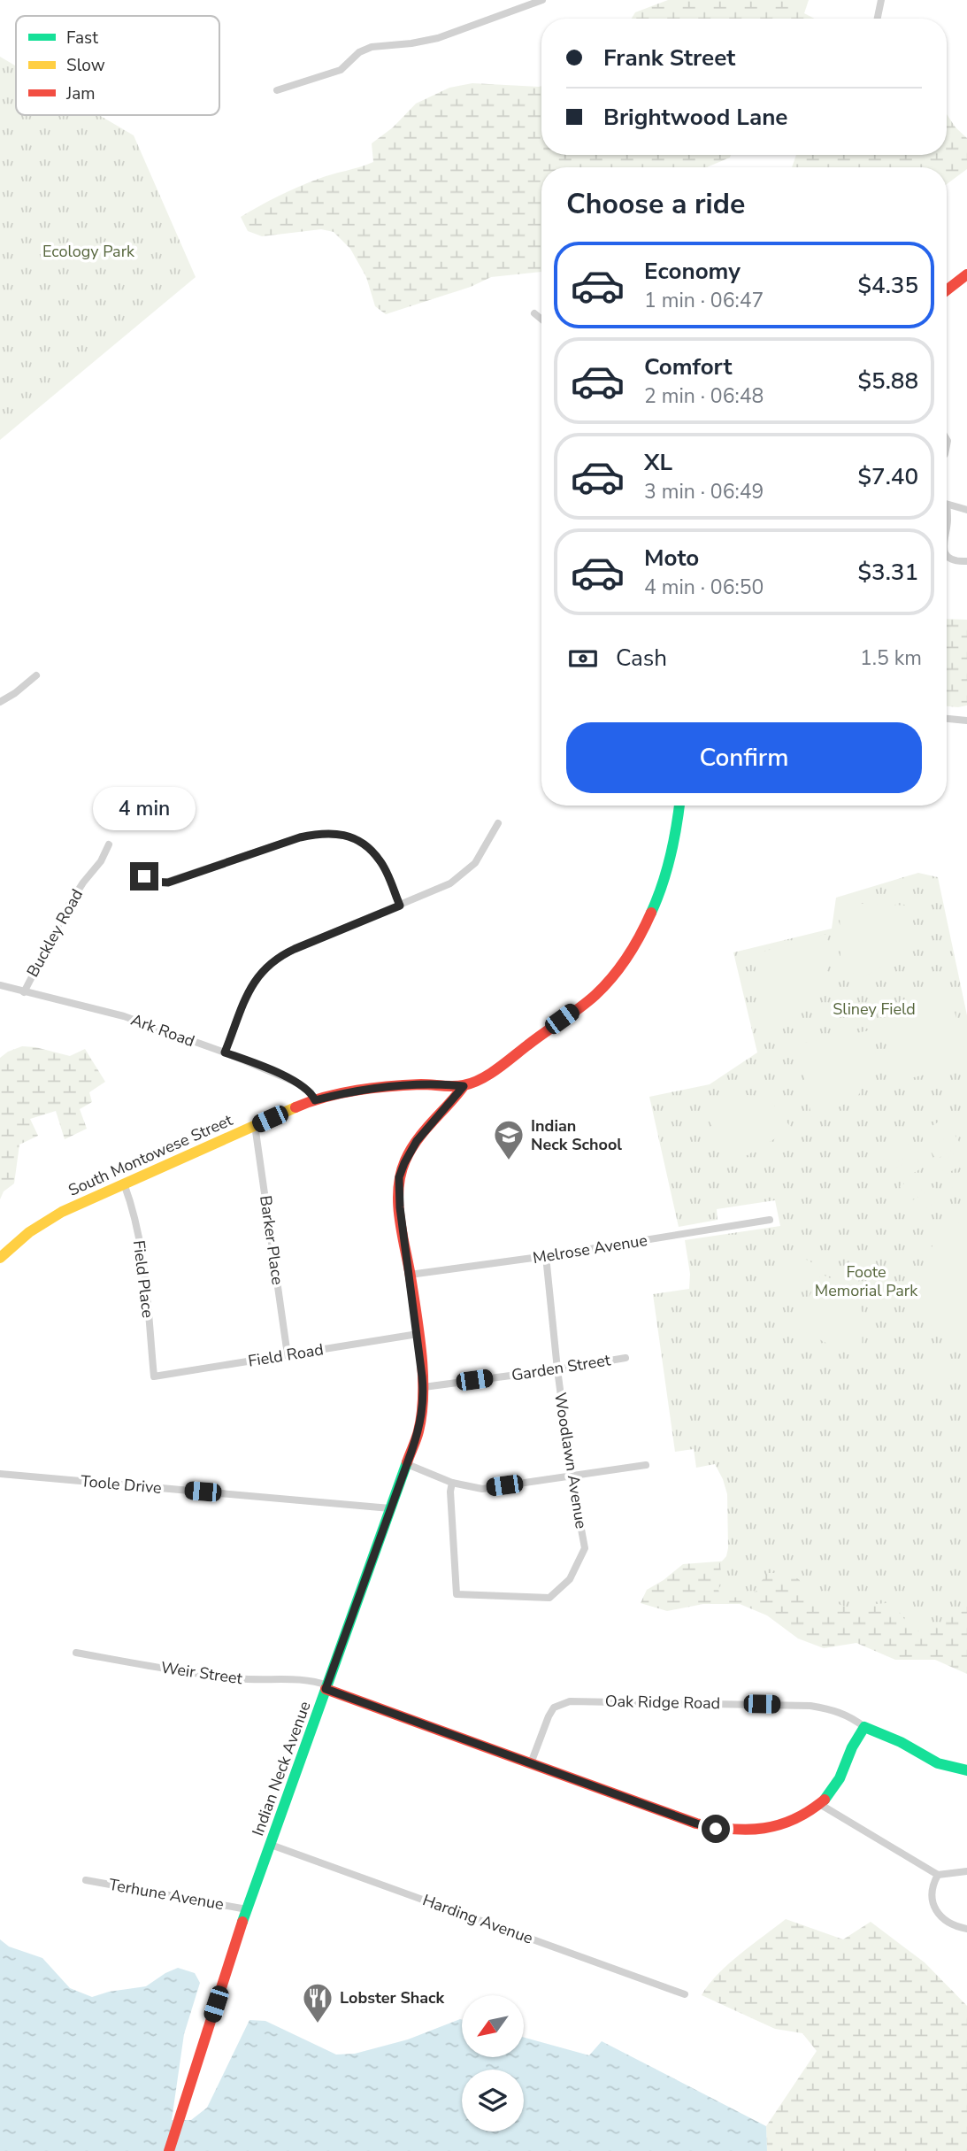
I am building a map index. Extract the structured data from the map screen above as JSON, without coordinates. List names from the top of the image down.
{
  "streets": {
    "street": [
      "Buckley Road",
      "Ark Road",
      "South Montowese Street",
      "Barker Place",
      "Melrose Avenue",
      "Field Place",
      "Field Road",
      "Garden Street",
      "Woodlawn Avenue",
      "Toole Drive",
      "Weir Street",
      "Oak Ridge Road",
      "Indian Neck Avenue",
      "Terhune Avenue",
      "Harding Avenue"
    ]
  },
  "crossings": [
    ["Buckley Road", "Ark Road"],
    ["Ark Road", "South Montowese Street"],
    ["South Montowese Street", "Barker Place"],
    ["South Montowese Street", "Field Place"],
    ["South Montowese Street", "Indian Neck Avenue"],
    ["Barker Place", "Field Road"],
    ["Melrose Avenue", "Woodlawn Avenue"],
    ["Melrose Avenue", "Indian Neck Avenue"],
    ["Field Place", "Field Road"],
    ["Field Road", "Indian Neck Avenue"],
    ["Garden Street", "Woodlawn Avenue"],
    ["Garden Street", "Indian Neck Avenue"],
    ["Toole Drive", "Indian Neck Avenue"],
    ["Weir Street", "Indian Neck Avenue"],
    ["Indian Neck Avenue", "Terhune Avenue"],
    ["Indian Neck Avenue", "Harding Avenue"]
  ],
  "parks": ["Ecology Park", "Sliney Field", "Foote Memorial Park"],
  "places": {
    "school or university": ["Indian Neck School"],
    "restaurant": ["Lobster Shack"]
  },
  "legend": ["Fast", "Slow", "Jam"],
  "north": "bottom left",
  "page": {
    "banner": ["Frank Street", "Brightwood Lane"],
    "heading": "Choose a ride",
    "list": [
      {
        "name": "Economy",
        "note": "1 min · 06:47",
        "value": "$4.35"
      },
      {
        "name": "Comfort",
        "note": "2 min · 06:48",
        "value": "$5.88"
      },
      {
        "name": "XL",
        "note": "3 min · 06:49",
        "value": "$7.40"
      },
      {
        "name": "Moto",
        "note": "4 min · 06:50",
        "value": "$3.31"
      }
    ],
    "pay": ["Cash", "1.5 km"],
    "buttons": "Confirm",
    "bubble": "4 min"
  }
}
